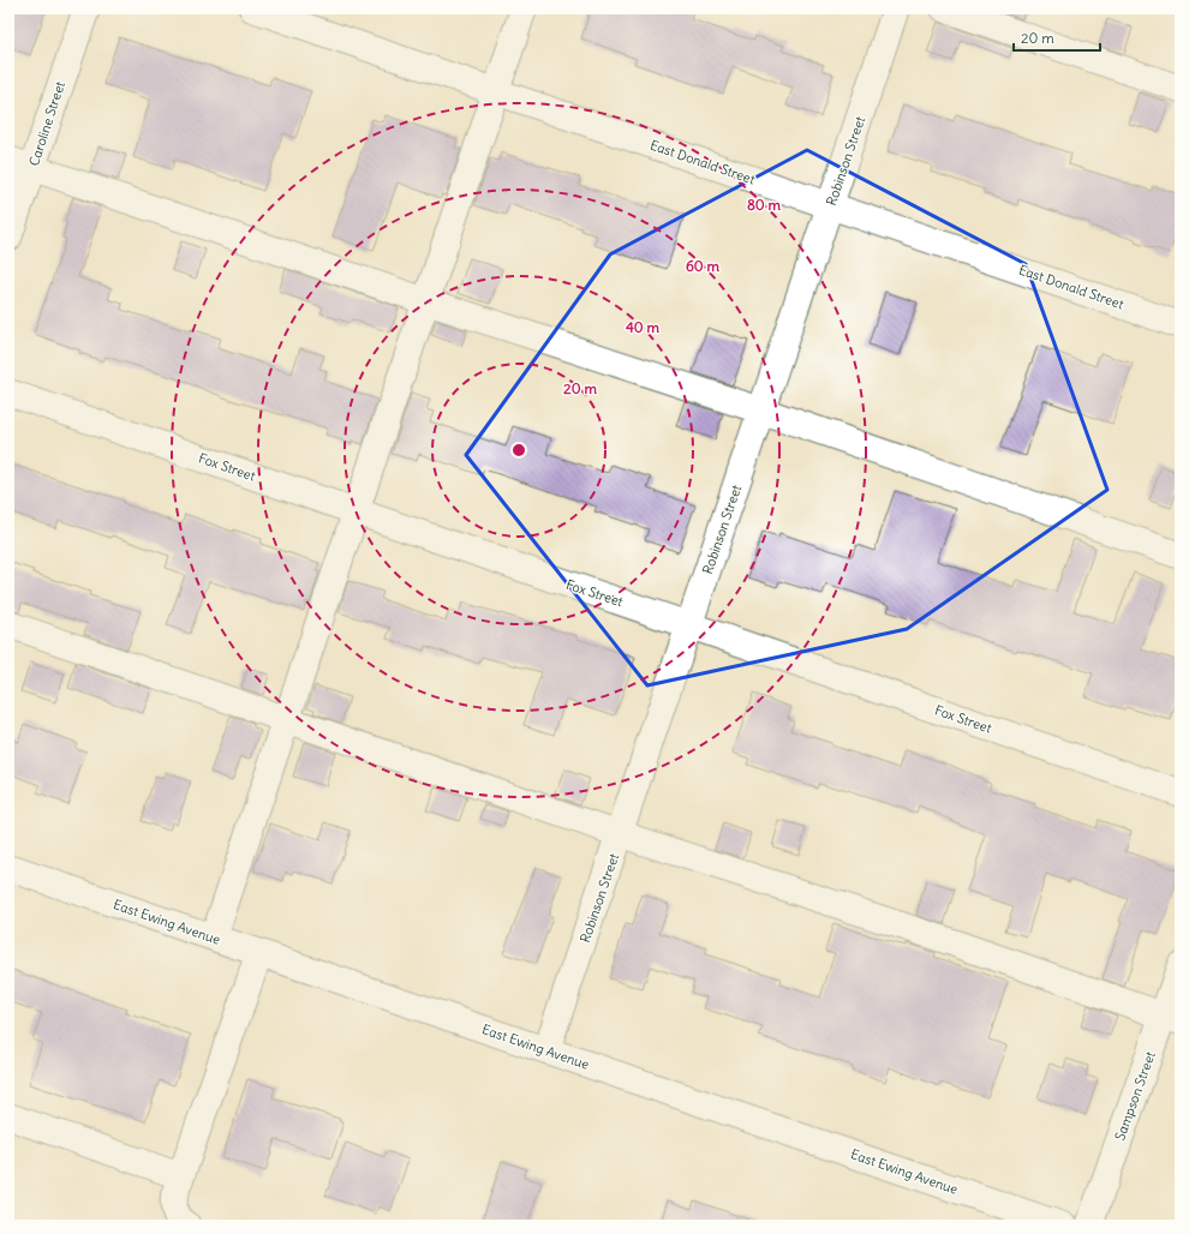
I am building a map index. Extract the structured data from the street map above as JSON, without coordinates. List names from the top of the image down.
{
  "streets": {
    "street": [
      "Caroline Street",
      "Robinson Street",
      "East Donald Street",
      "Fox Street",
      "East Ewing Avenue",
      "Sampson Street"
    ]
  },
  "crossings": [
    ["Robinson Street", "East Donald Street"],
    ["Robinson Street", "Fox Street"],
    ["Robinson Street", "East Ewing Avenue"]
  ],
  "scale_bar": "20 m",
  "rings": [
    "80 m",
    "60 m",
    "40 m",
    "20 m"
  ]
}
